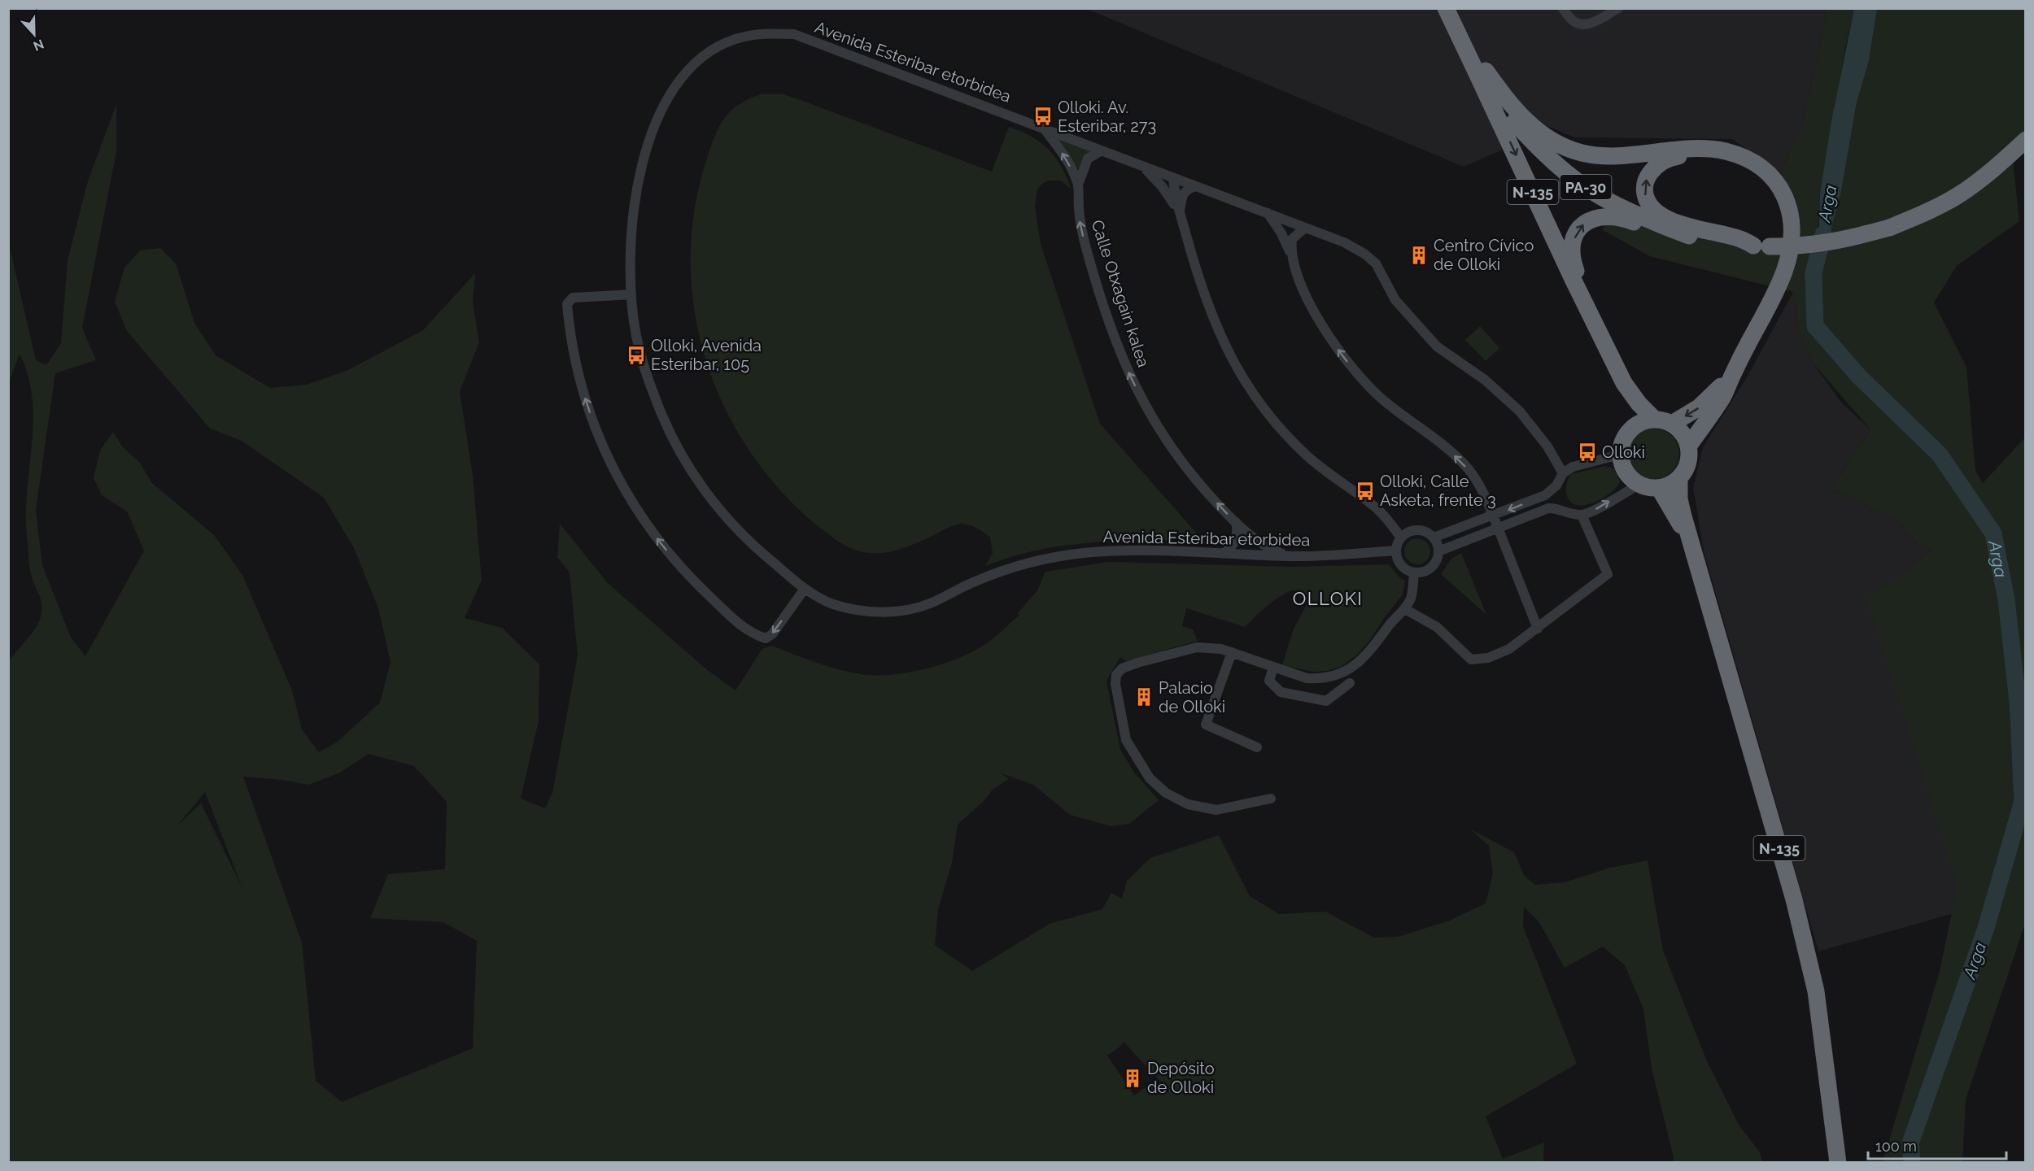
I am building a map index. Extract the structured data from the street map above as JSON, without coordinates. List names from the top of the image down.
{
  "streets": {
    "highway": ["PA-30", "N-135"],
    "street": ["Avenida Esteribar etorbidea", "Calle Otxagain kalea"]
  },
  "crossings": [
    ["Avenida Esteribar etorbidea", "Calle Otxagain kalea"],
    ["PA-30", "N-135"]
  ],
  "one_way": ["Calle Otxagain kalea"],
  "districts": ["OLLOKI"],
  "water": ["Arga"],
  "places": {
    "bus stop": [
      "Olloki. Av. Esteribar, 273",
      "Olloki, Avenida Esteríbar, 105",
      "Olloki",
      "Olloki, Calle Asketa, frente 3"
    ],
    "building": ["Centro Cívico de Olloki", "Palacio de Olloki", "Depósito de Olloki"]
  },
  "scale_bar": "100 m",
  "north": "bottom"
}
